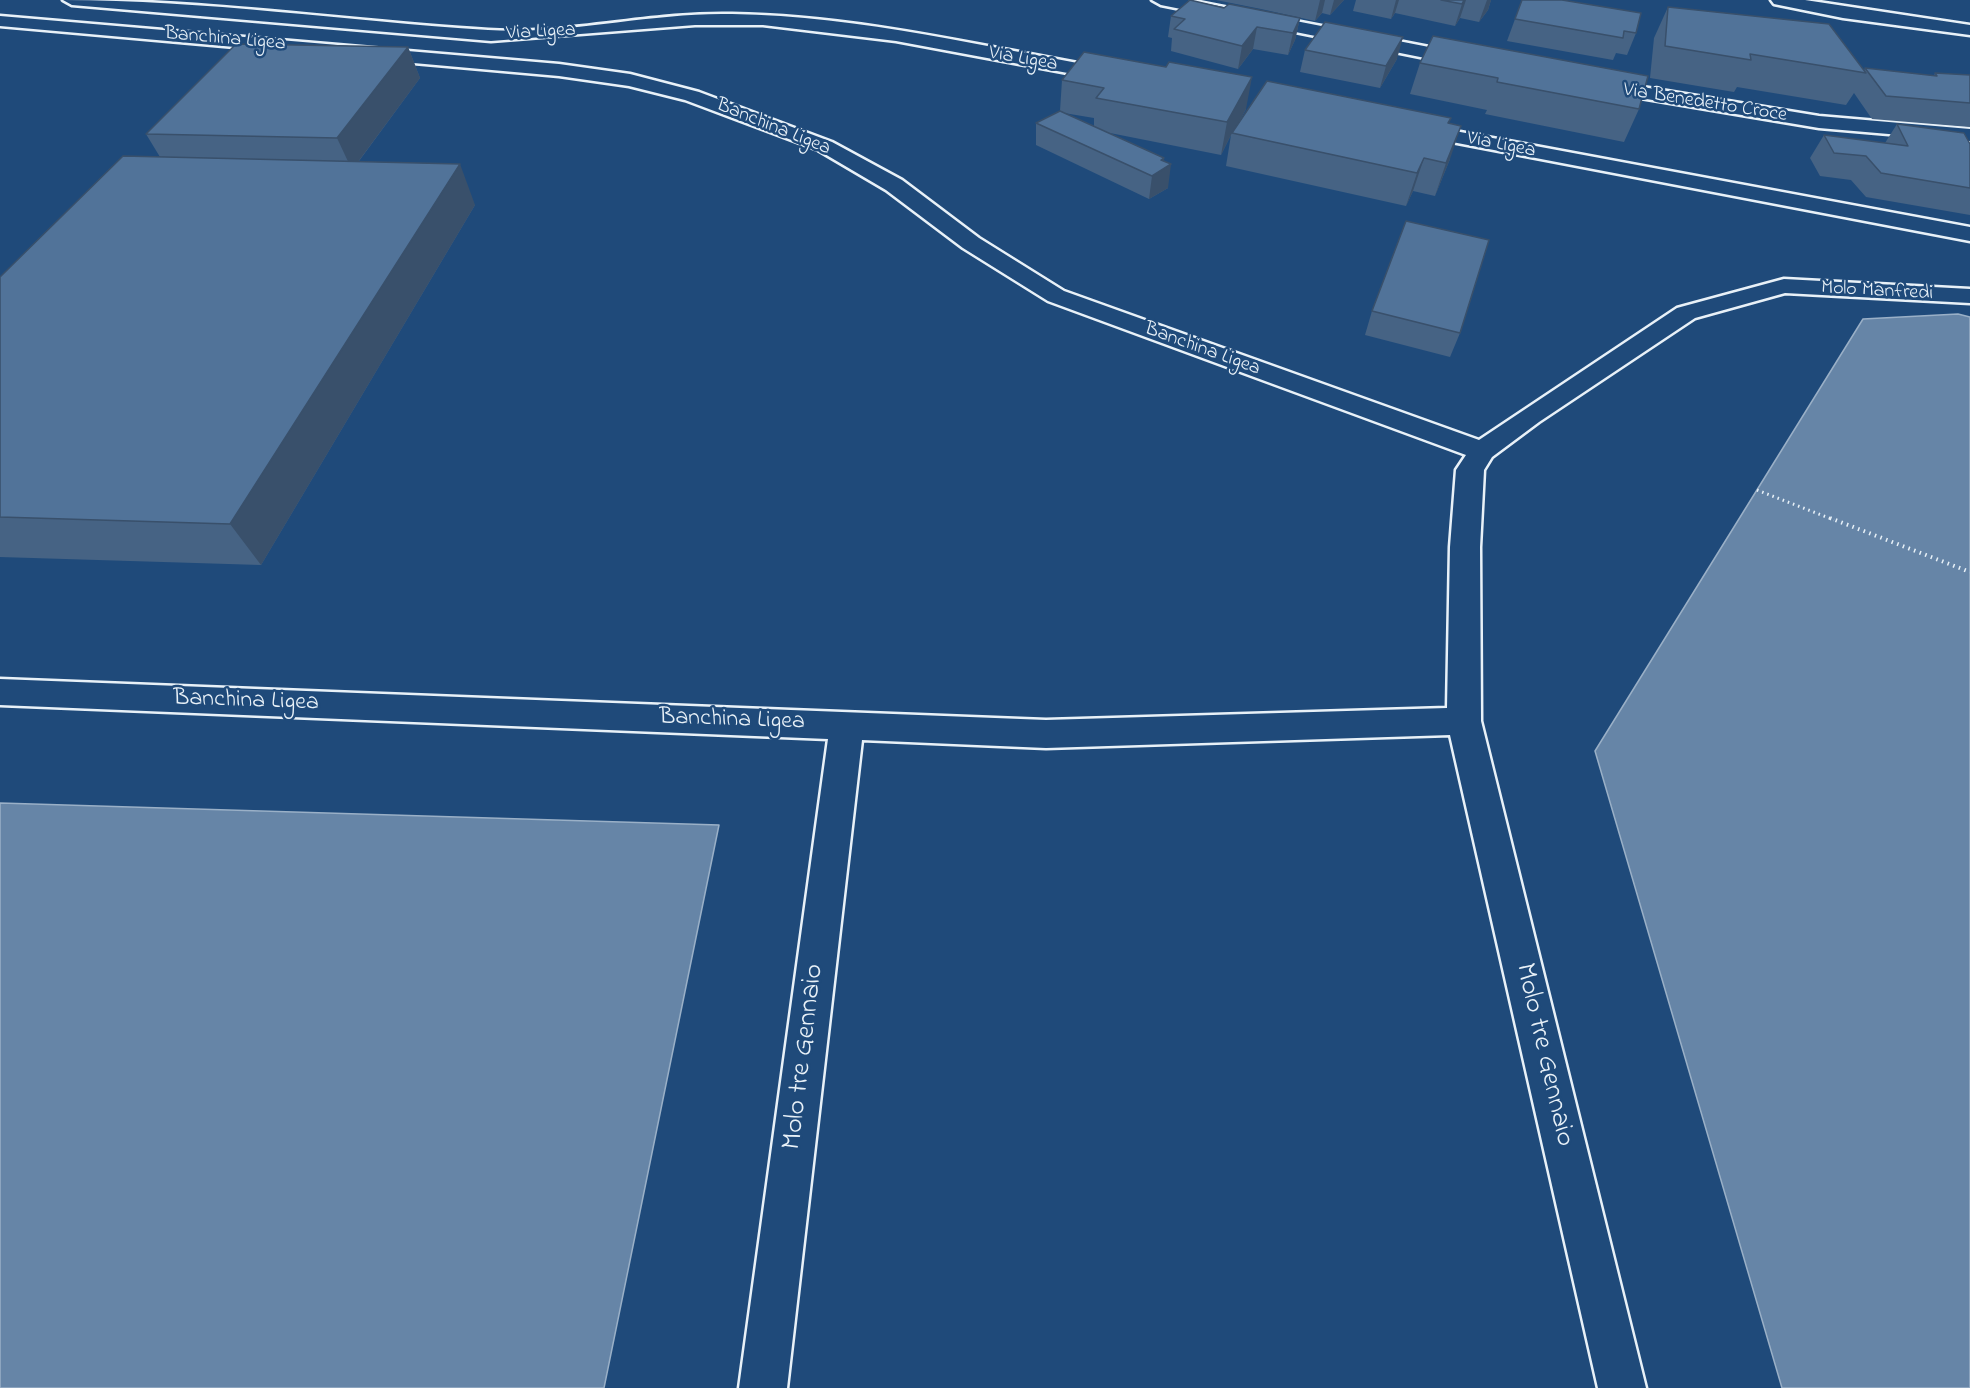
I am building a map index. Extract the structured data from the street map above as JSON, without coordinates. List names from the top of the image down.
{
  "streets": {
    "main road": [
      "Via Ligea",
      "Banchina Ligea",
      "Via Benedetto Croce",
      "Molo Manfredi",
      "Molo tre Gennaio"
    ]
  },
  "crossings": [
    ["Banchina Ligea", "Molo Manfredi"],
    ["Banchina Ligea", "Molo tre Gennaio"],
    ["Molo Manfredi", "Molo tre Gennaio"]
  ]
}
